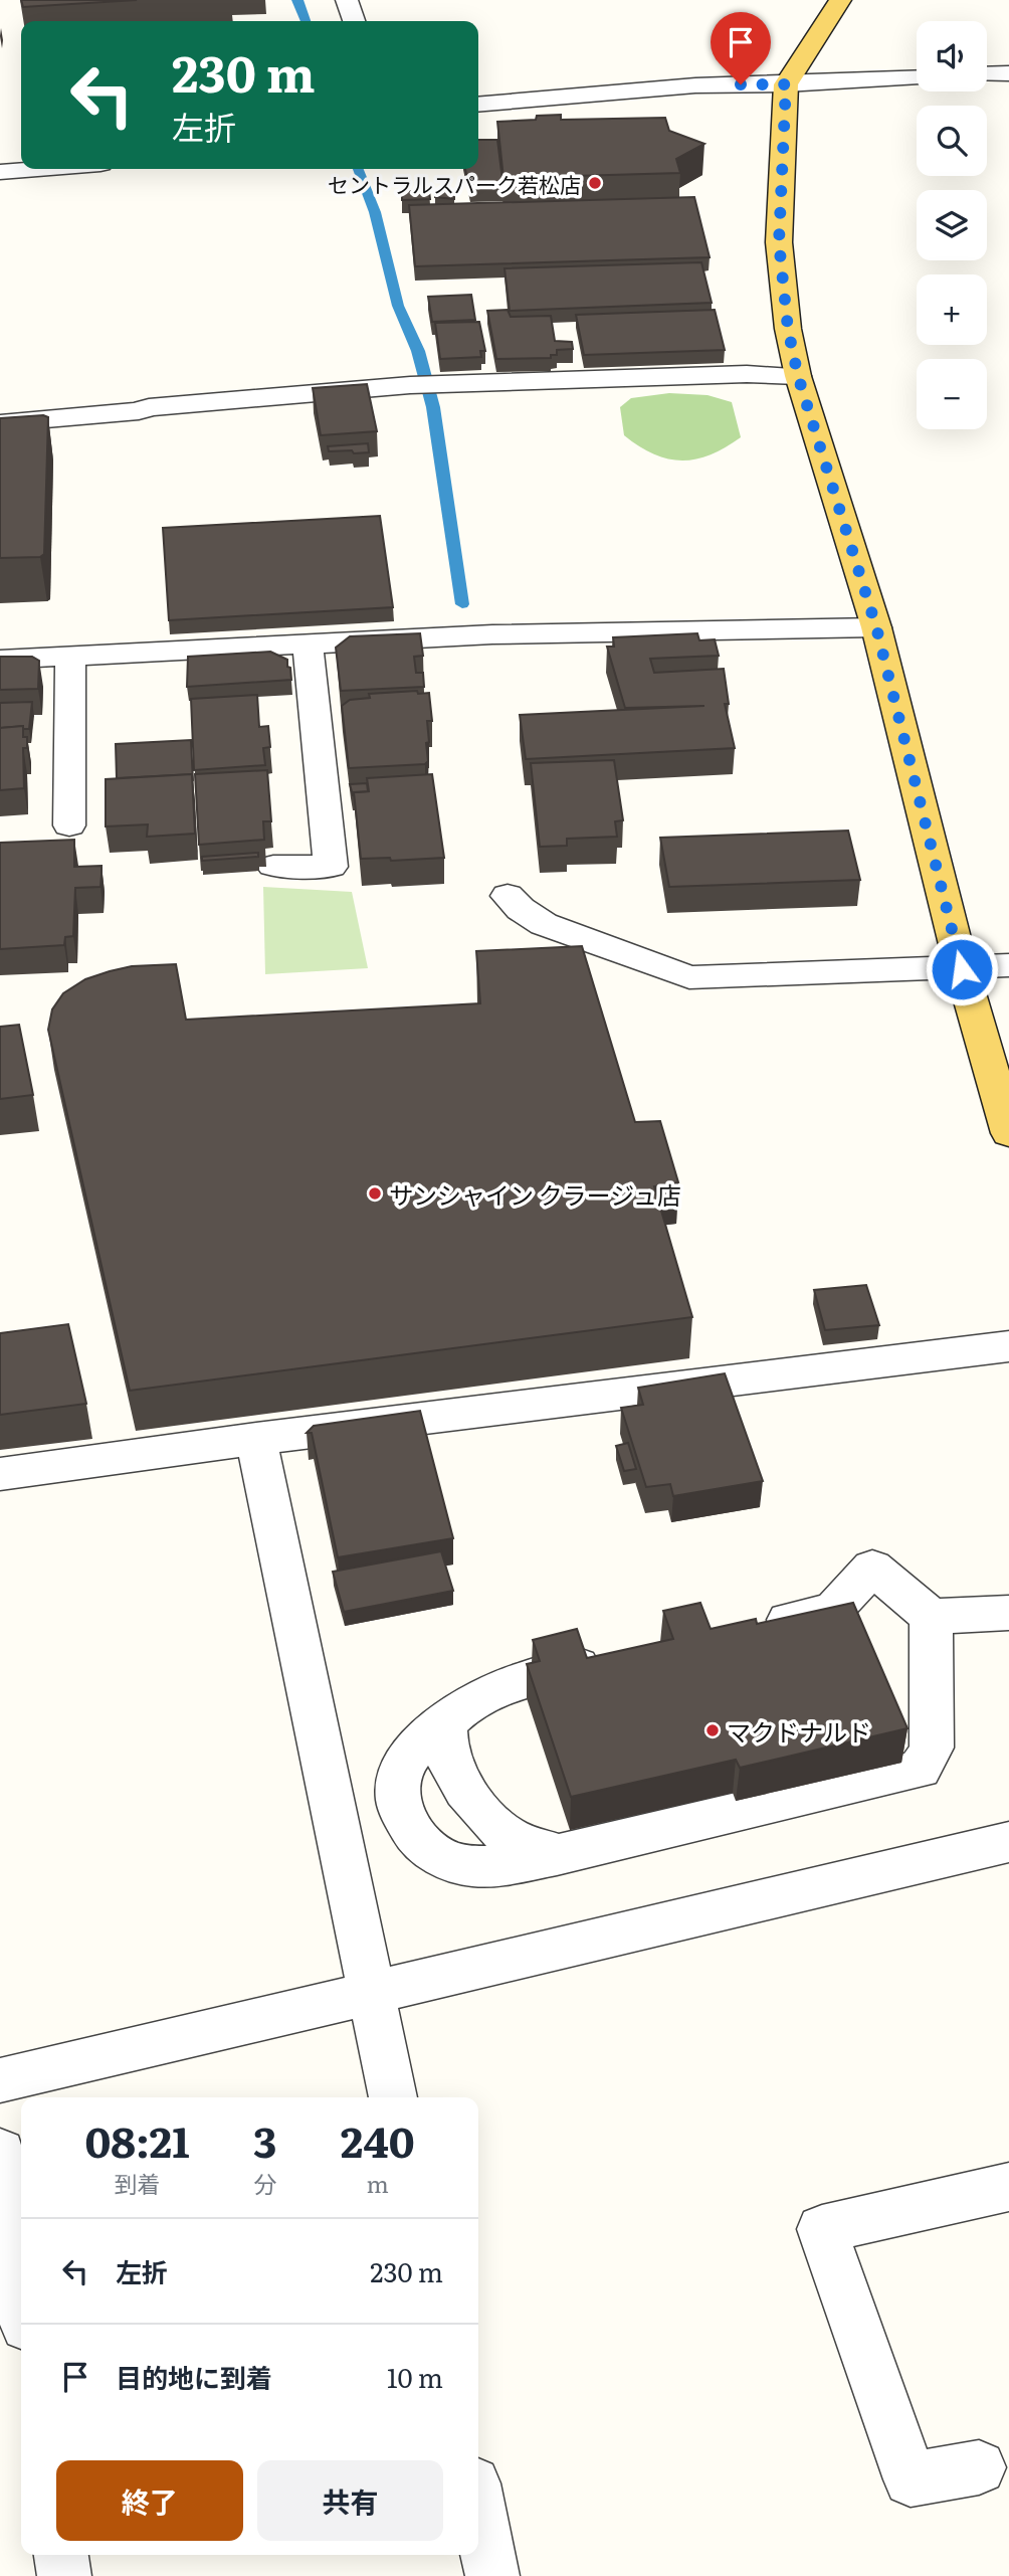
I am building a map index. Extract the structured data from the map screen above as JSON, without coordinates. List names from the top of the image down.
{
  "places": ["セントラルスパーク若松店", "サンシャイン クラージュ店", "マクドナルド"],
  "page": {
    "map_buttons": ["+", "−"],
    "turn": ["230 m", "左折"],
    "eta": [
      "08:21",
      "到着",
      "3",
      "分",
      "240",
      "m"
    ],
    "list": [
      {
        "name": "左折",
        "value": "230 m"
      },
      {
        "name": "目的地に到着",
        "value": "10 m"
      }
    ],
    "buttons": ["終了", "共有"]
  }
}
